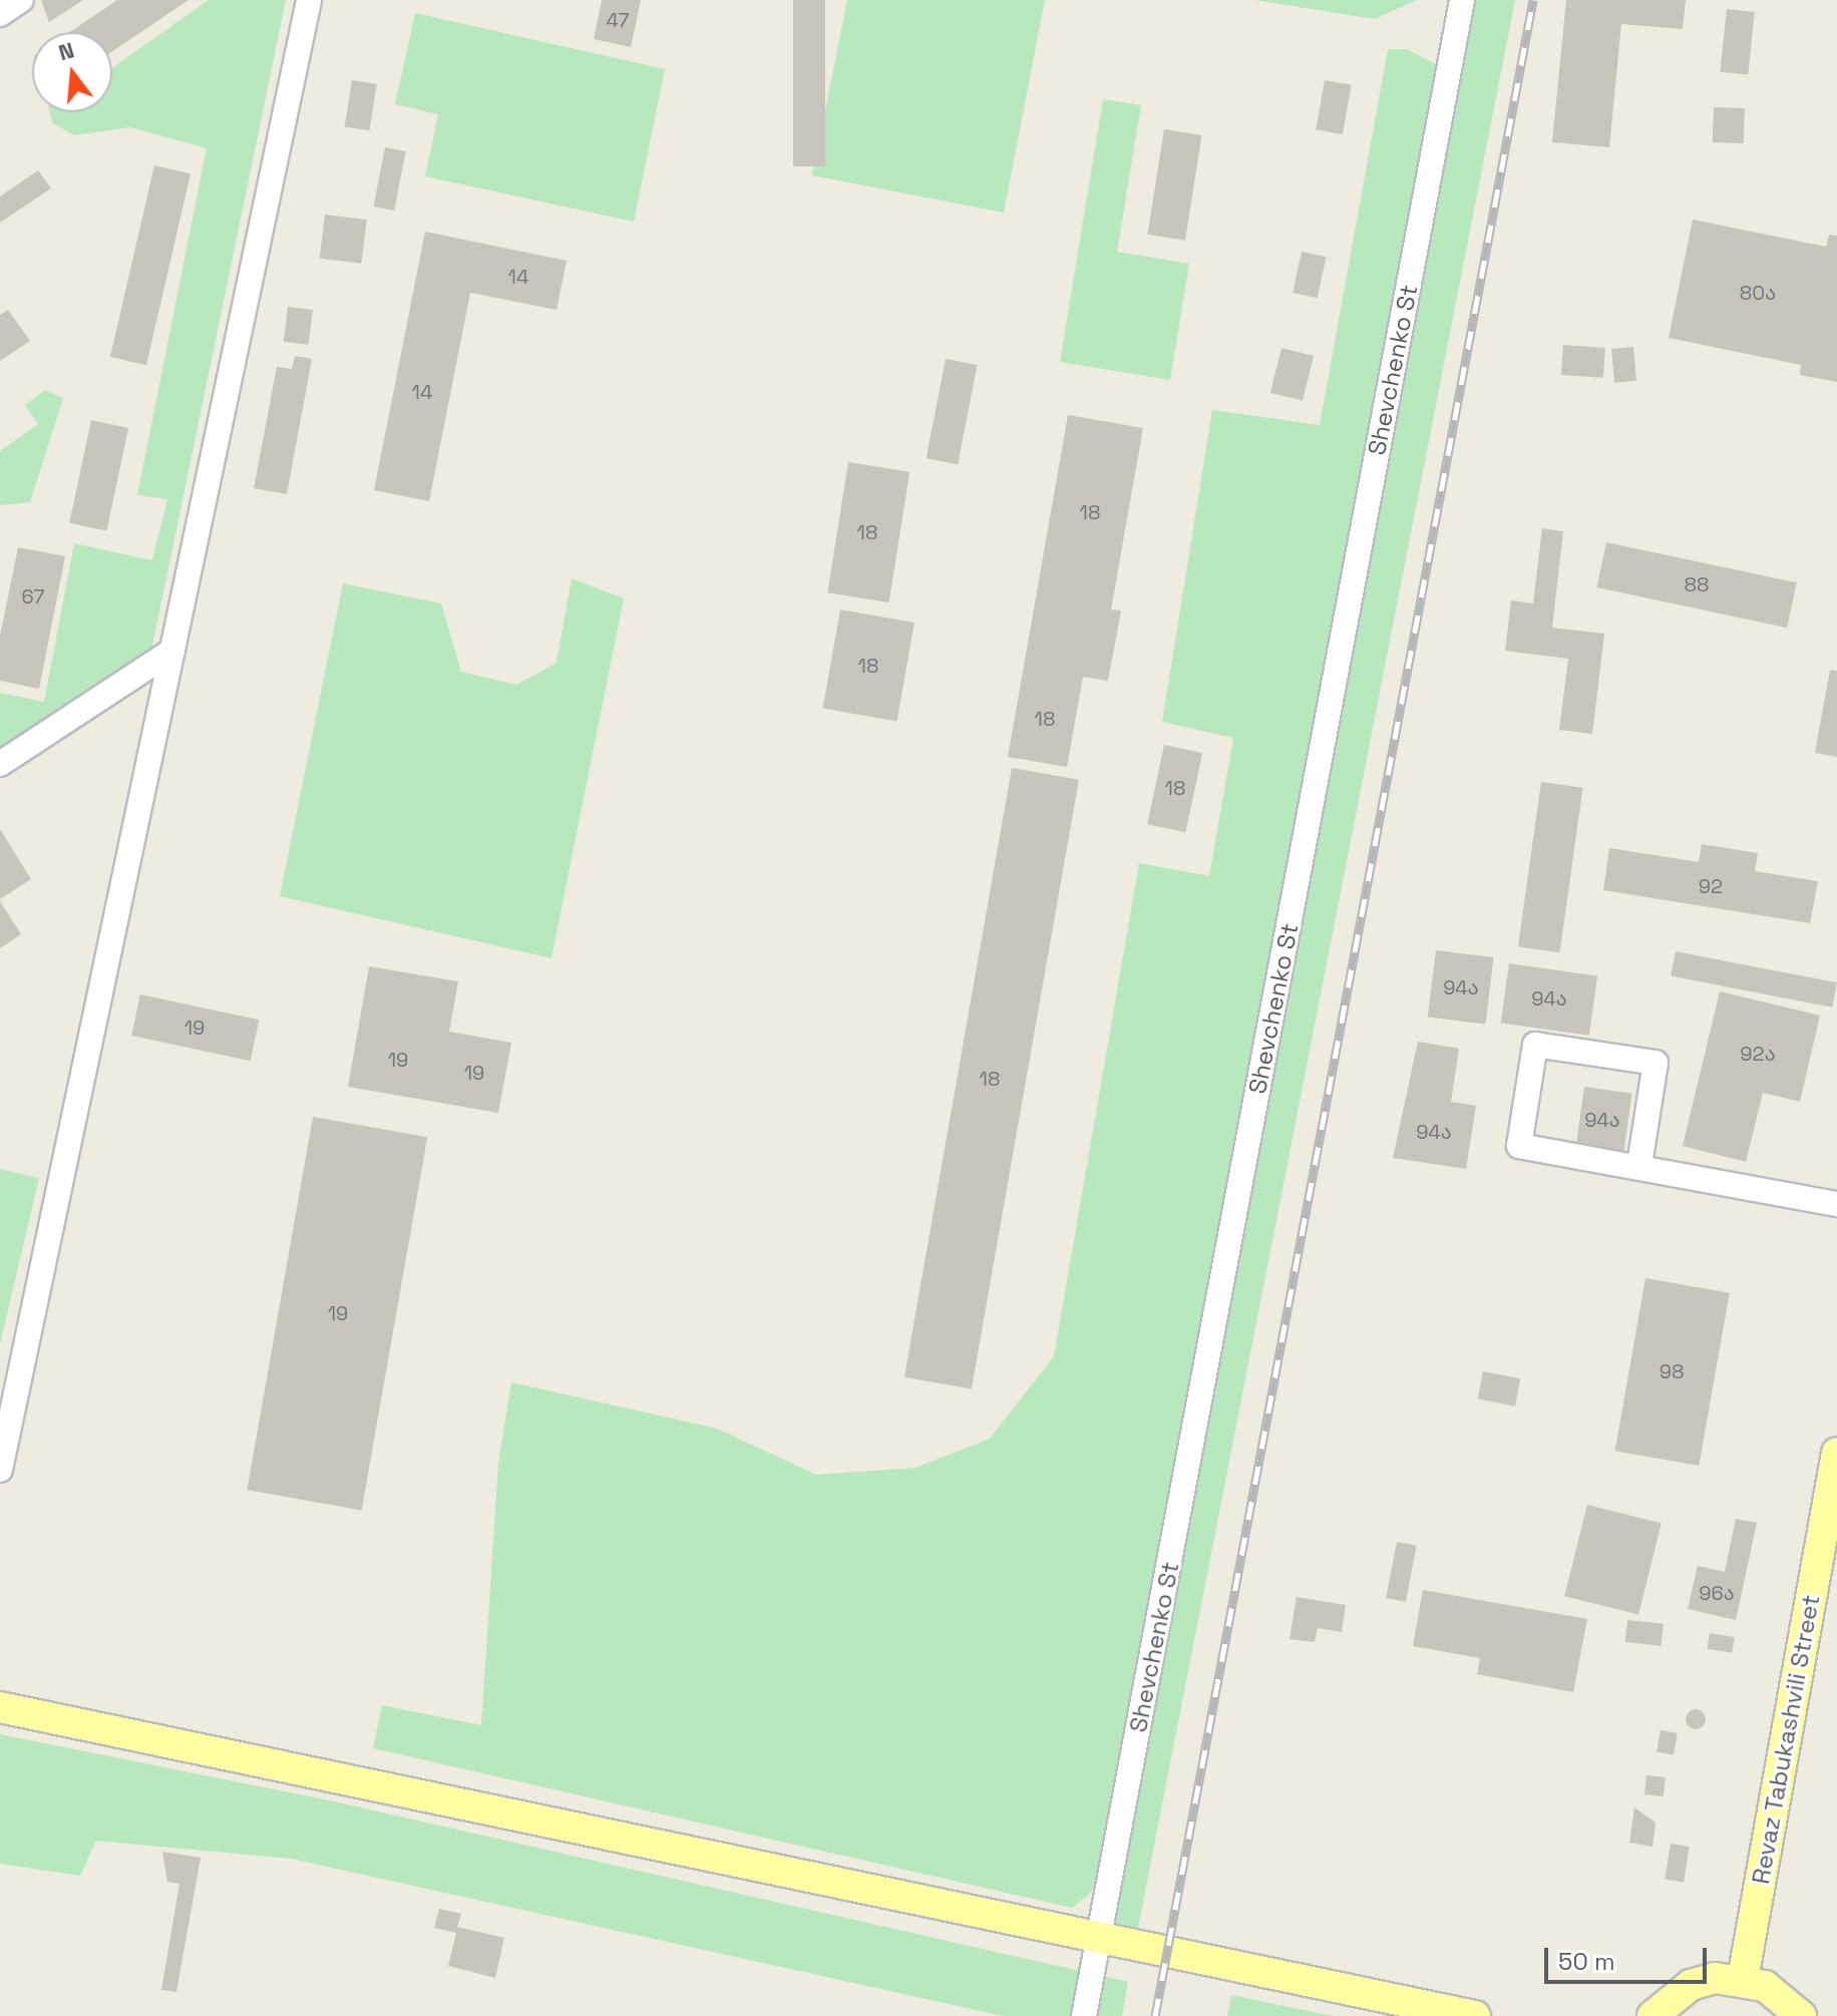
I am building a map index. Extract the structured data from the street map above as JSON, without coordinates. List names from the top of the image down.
{
  "streets": {
    "main road": ["Revaz Tabukashvili Street"],
    "street": ["Shevchenko St"]
  },
  "house_numbers": [
    "47",
    "14",
    "80ა",
    "14",
    "18",
    "18",
    "88",
    "67",
    "18",
    "18",
    "18",
    "92",
    "94ა",
    "94ა",
    "19",
    "92ა",
    "19",
    "19",
    "18",
    "94ა",
    "94ა",
    "19",
    "98",
    "96ა"
  ],
  "scale_bar": "50 m",
  "north": "top"
}
